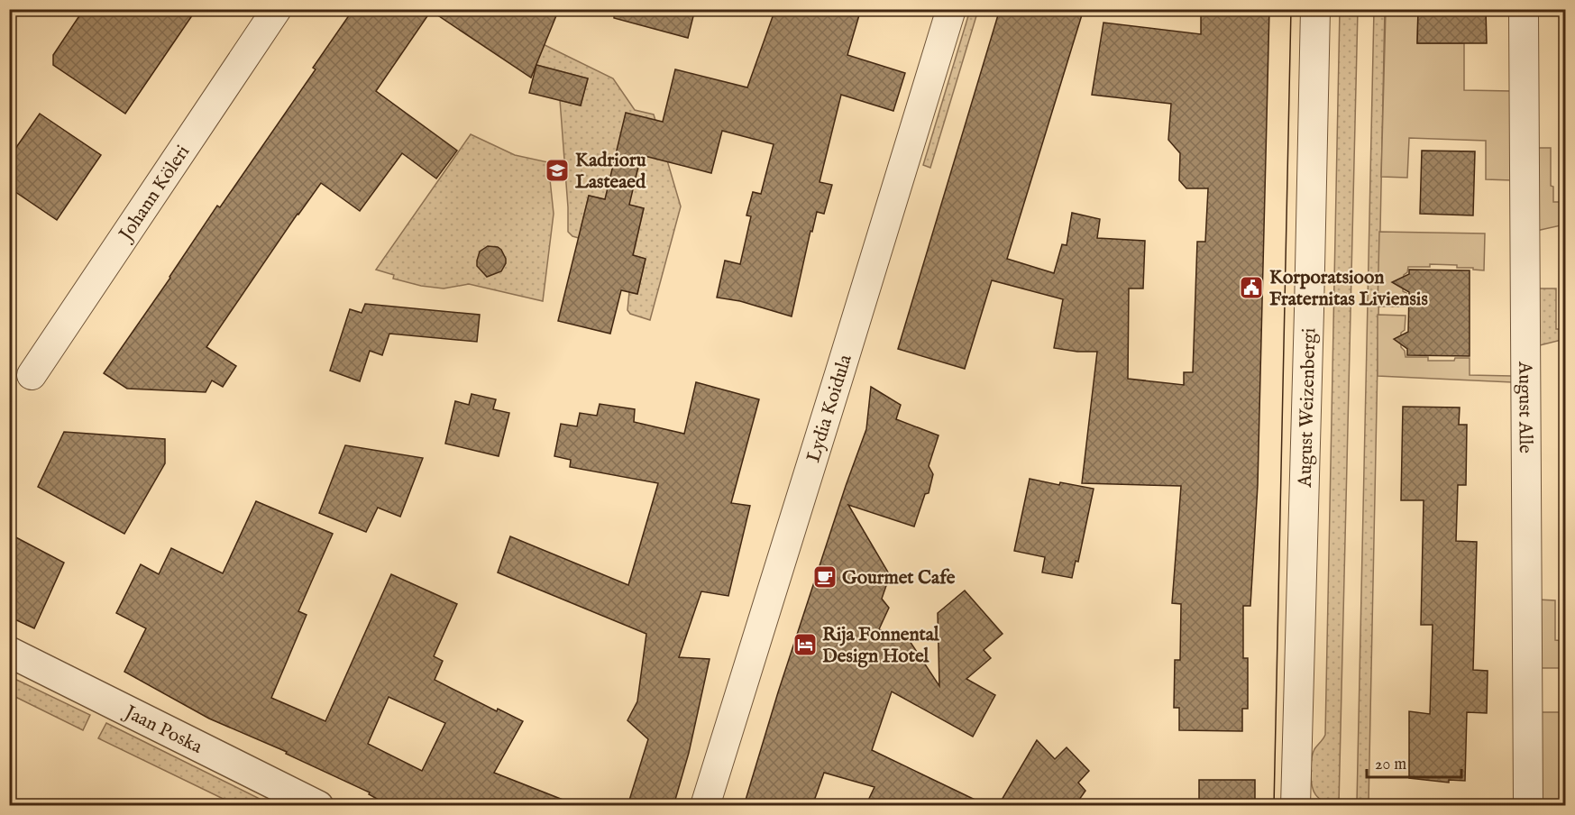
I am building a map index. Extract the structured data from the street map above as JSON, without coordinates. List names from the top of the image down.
{
  "streets": {
    "street": [
      "Johann Köleri",
      "Lydia Koidula",
      "August Weizenbergi",
      "August Alle",
      "Jaan Poska"
    ]
  },
  "places": {
    "school or university": ["Kadrioru Lasteaed"],
    "public building": ["Korporatsioon Fraternitas Liviensis"],
    "cafe": ["Gourmet Cafe"],
    "hotel": ["Rija Fonnental Design Hotel"]
  },
  "scale_bar": "20 m"
}
